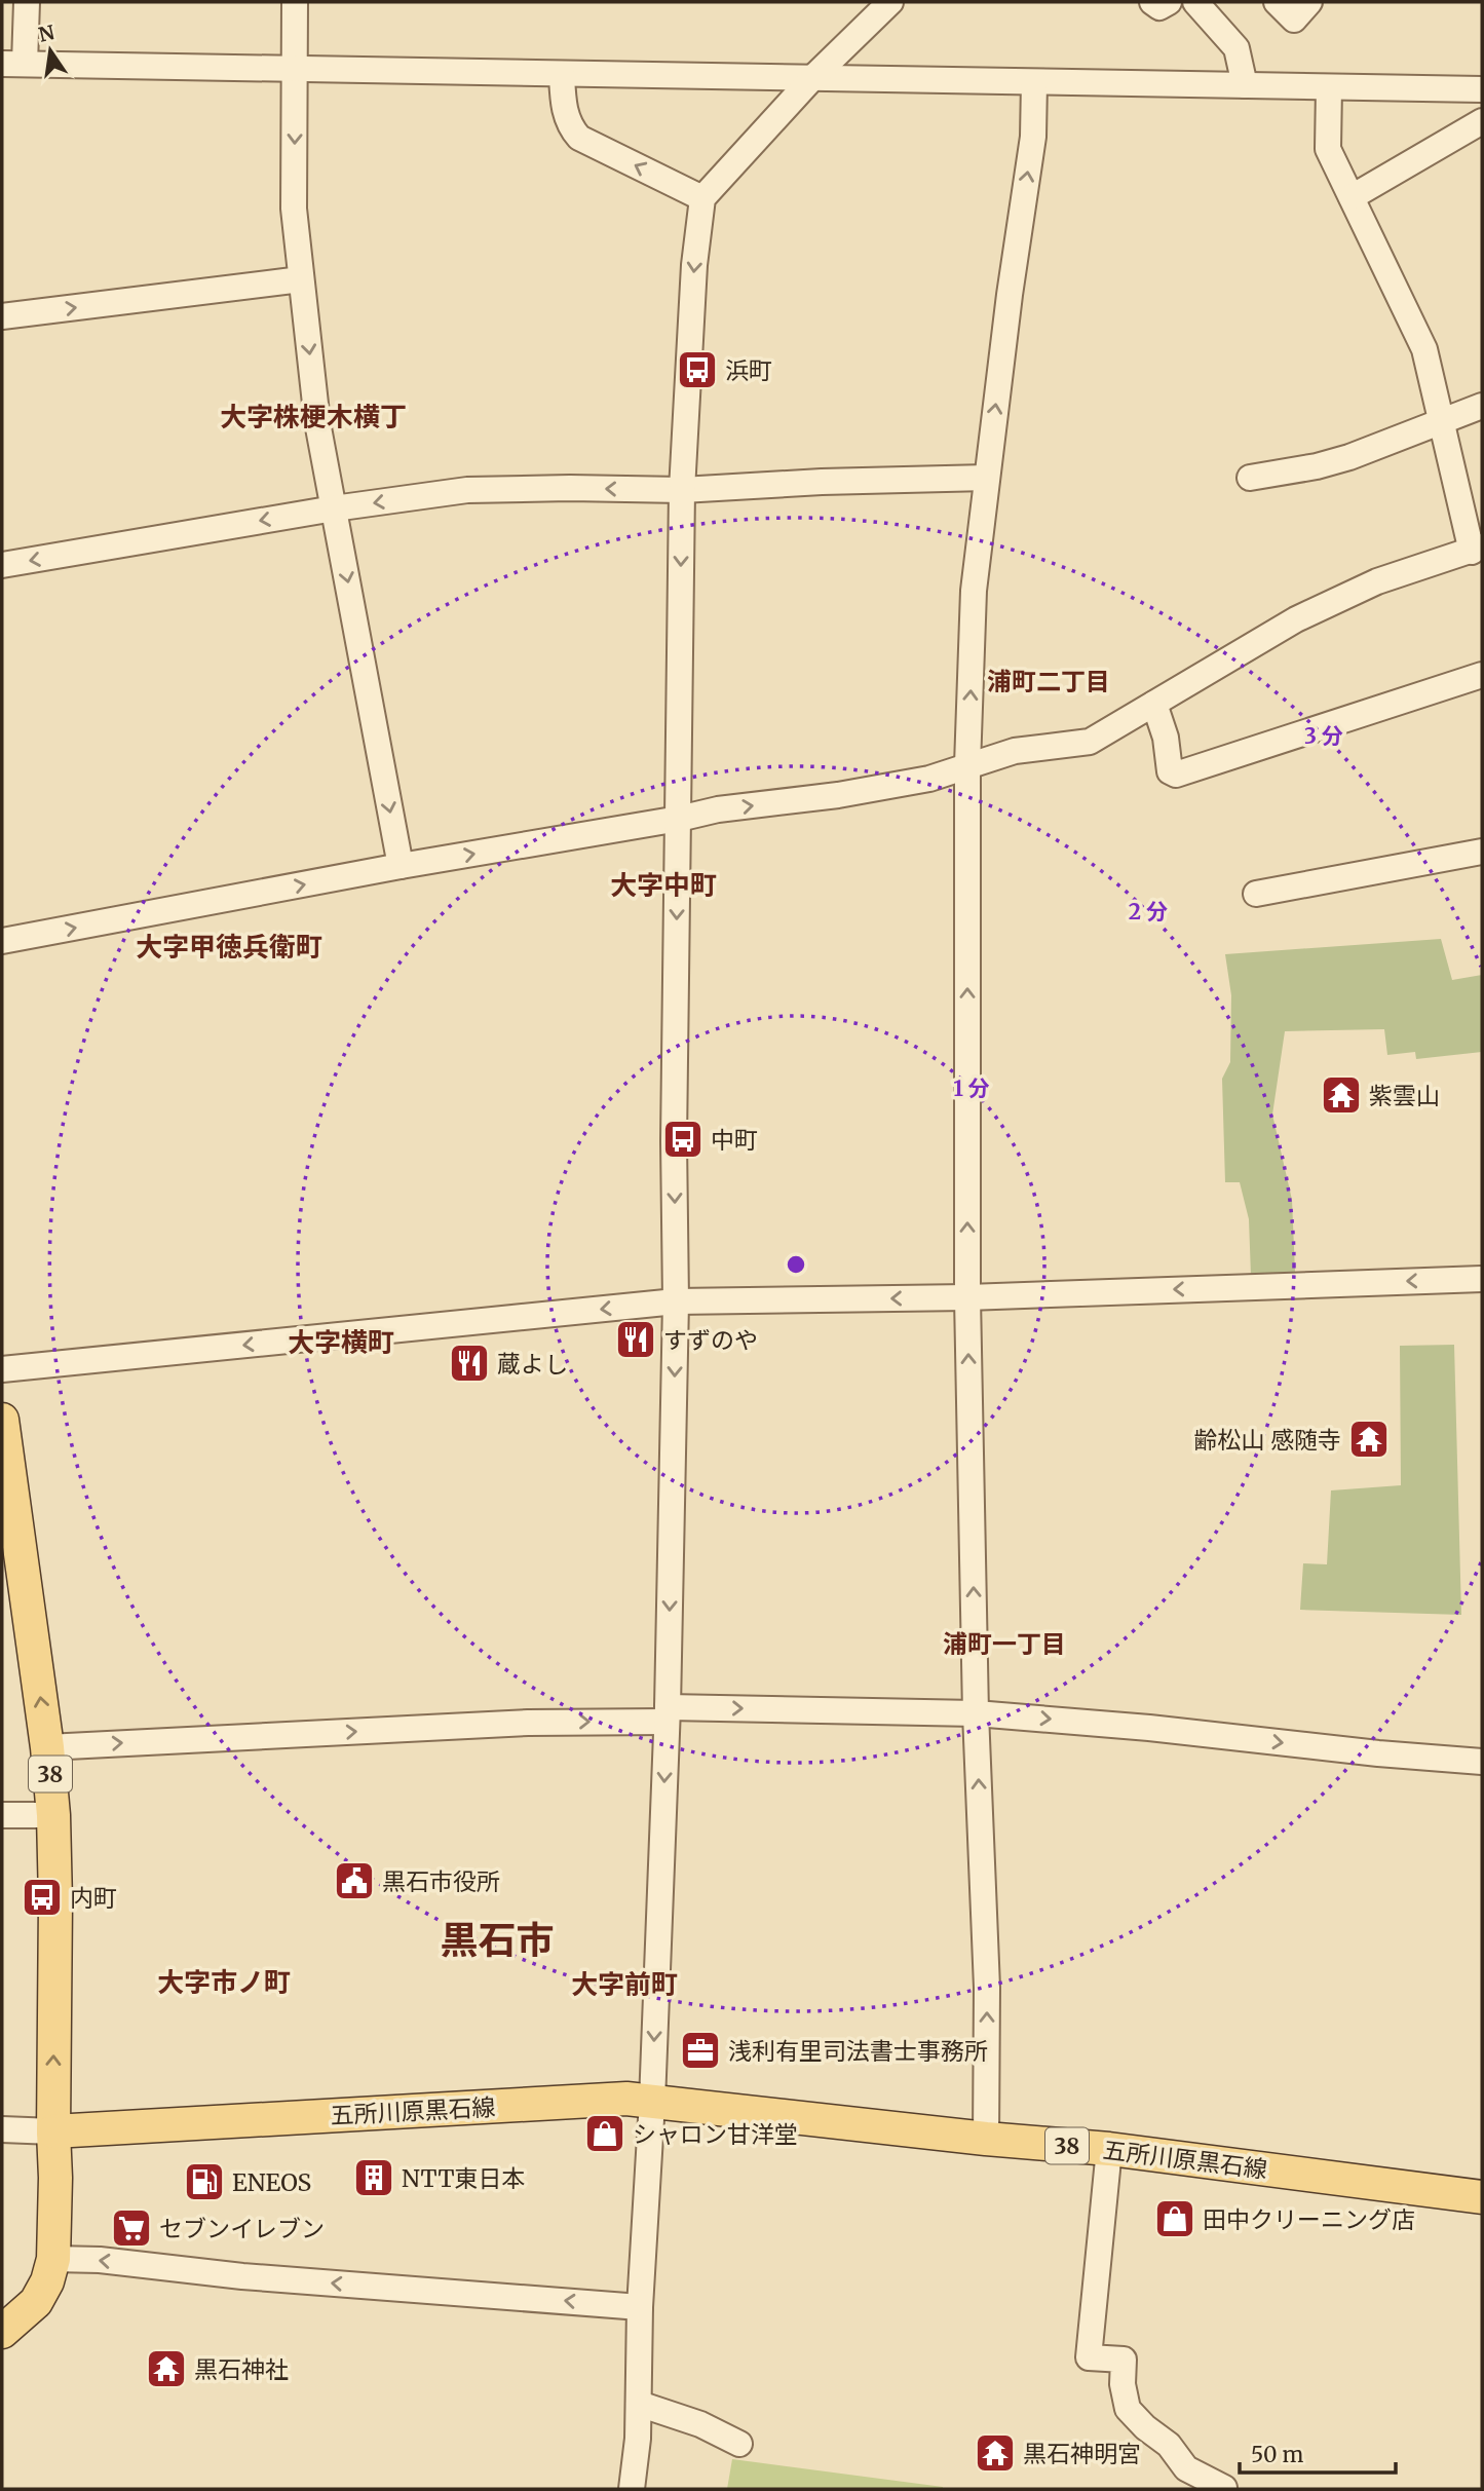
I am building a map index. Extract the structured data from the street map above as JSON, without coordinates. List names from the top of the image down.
{
  "streets": {
    "main road": ["38", "五所川原黒石線"]
  },
  "crossings": [
    ["38", "五所川原黒石線"]
  ],
  "districts": [
    "大字株梗木横丁",
    "浦町二丁目",
    "大字中町",
    "大字甲徳兵衛町",
    "大字横町",
    "浦町一丁目",
    "黒石市",
    "大字市ノ町",
    "大字前町"
  ],
  "places": {
    "bus stop": ["浜町", "中町", "内町"],
    "temple": [
      "紫雲山",
      "齢松山 感随寺",
      "黒石神社",
      "黒石神明宮"
    ],
    "restaurant": ["すずのや", "蔵よし"],
    "public building": ["黒石市役所"],
    "office": ["浅利有里司法書士事務所"],
    "shop": ["シャロン甘洋堂", "田中クリーニング店"],
    "building": ["NTT東日本"],
    "fuel station": ["ENEOS"],
    "supermarket": ["セブンイレブン"]
  },
  "scale_bar": "50 m",
  "north": "top",
  "rings": ["3 分", "2 分", "1 分"]
}
